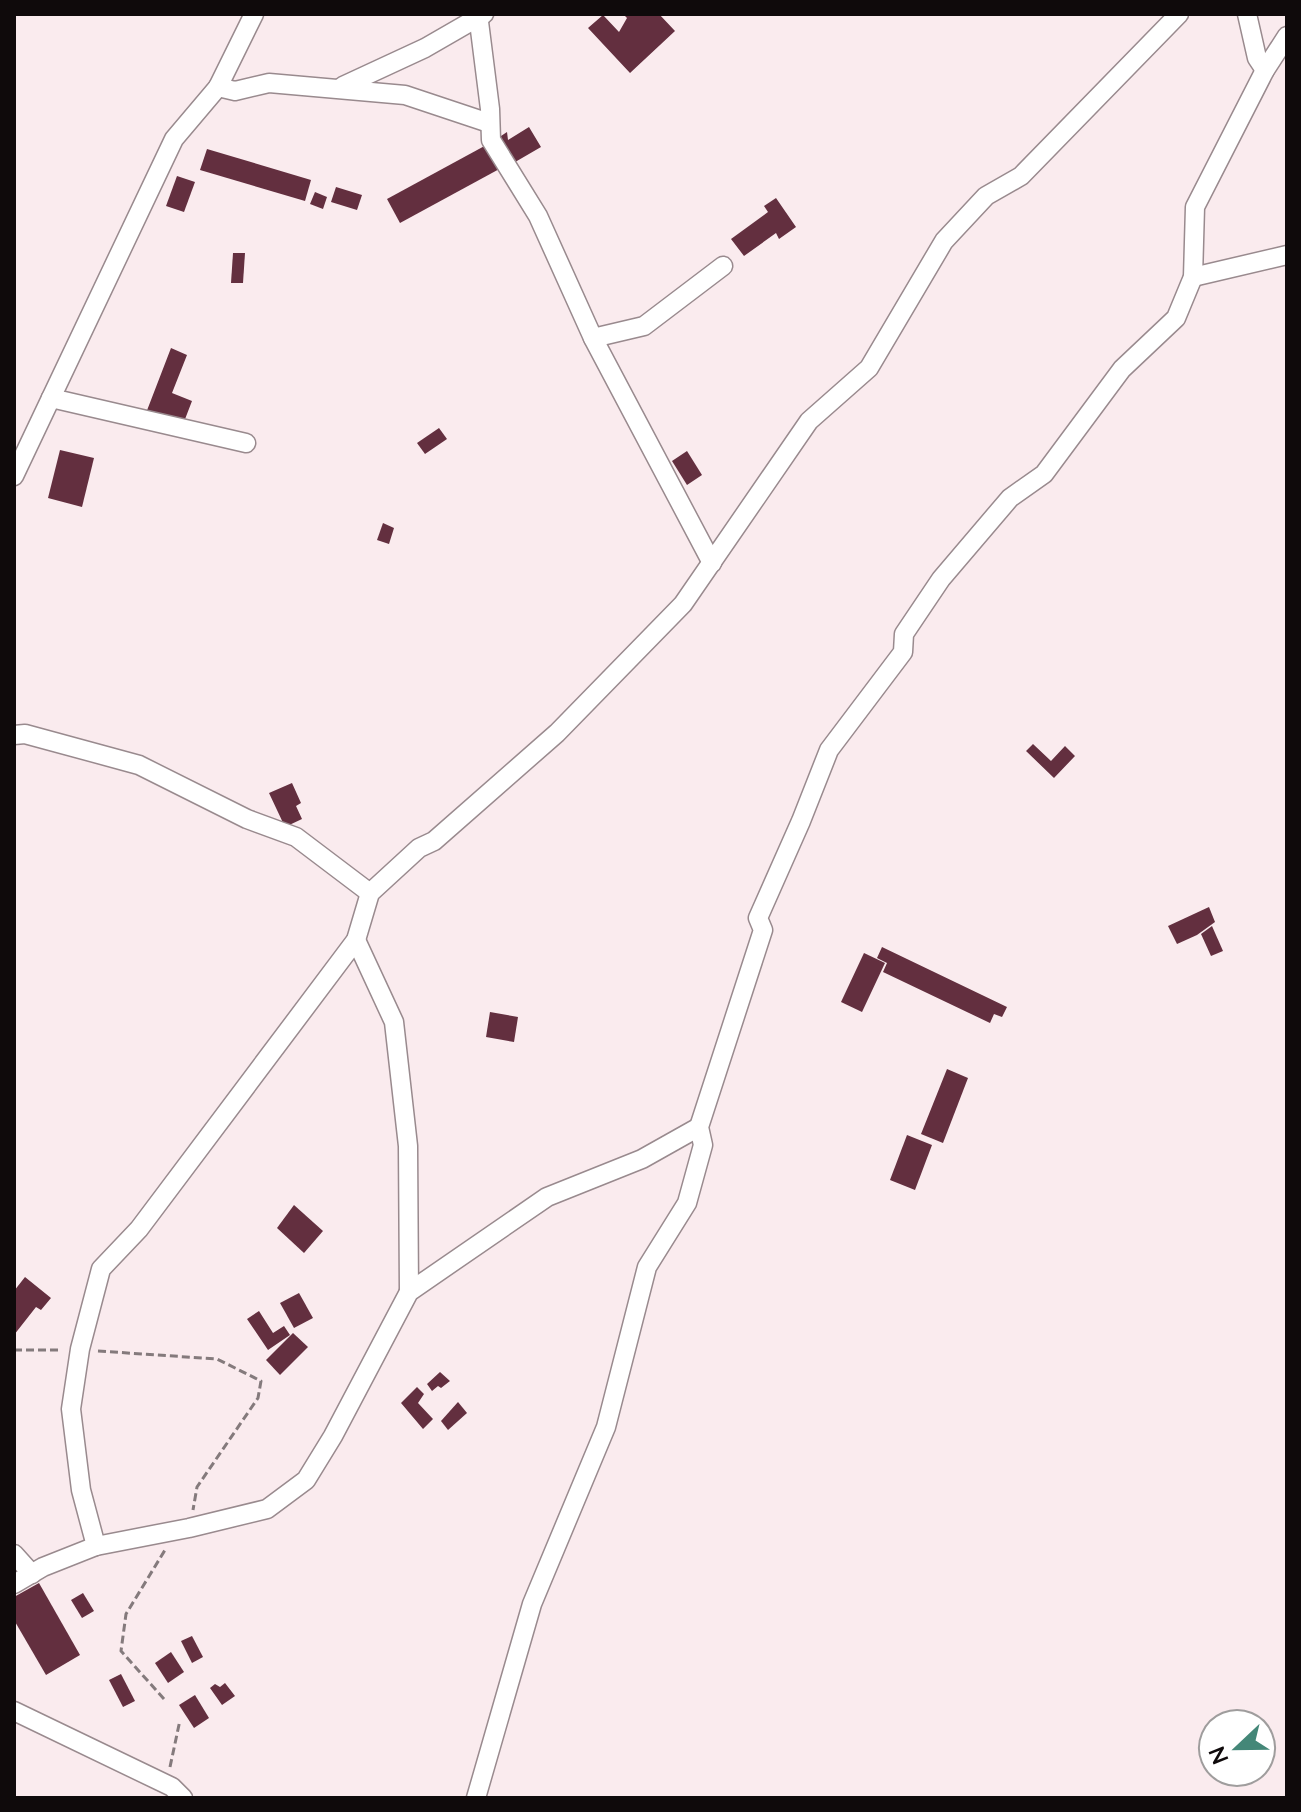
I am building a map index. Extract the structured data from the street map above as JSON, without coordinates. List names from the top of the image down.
{
  "north": "left"
}
